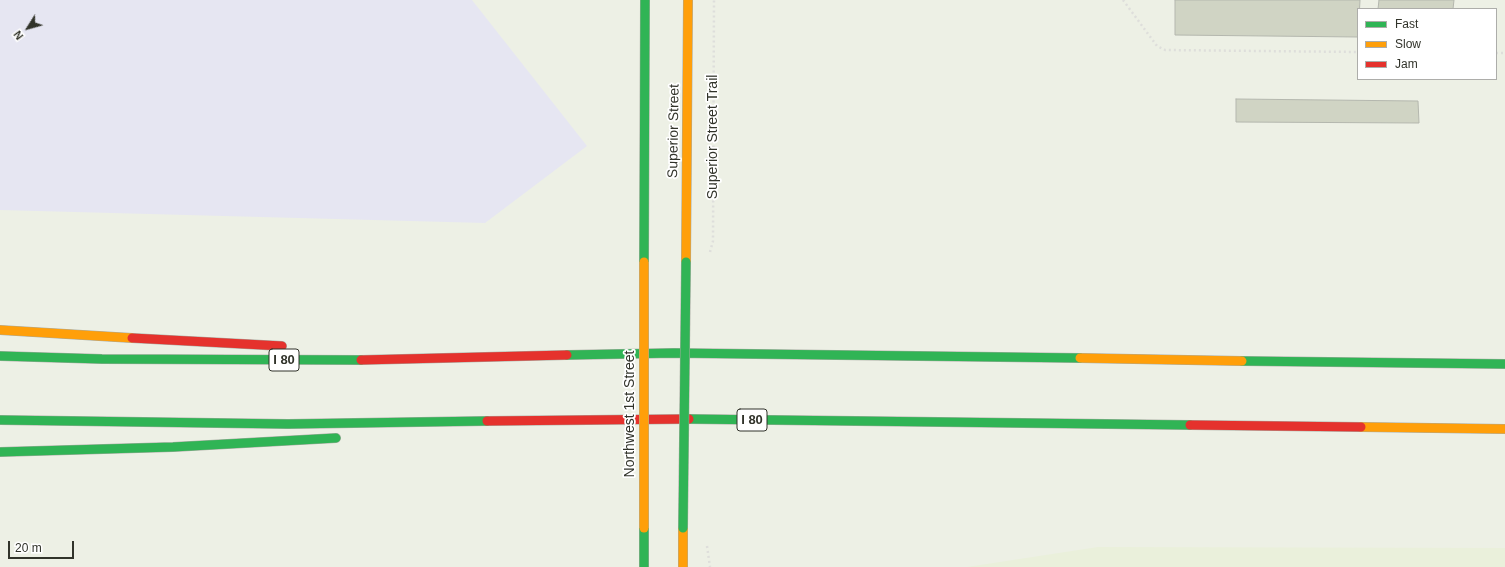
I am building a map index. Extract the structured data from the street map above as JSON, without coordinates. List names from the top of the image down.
{
  "streets": {
    "main road": ["Superior Street", "I 80", "Northwest 1st Street"],
    "path": ["Superior Street Trail"]
  },
  "crossings": [
    ["Superior Street", "Northwest 1st Street"]
  ],
  "legend": ["Fast", "Slow", "Jam"],
  "scale_bar": "20 m",
  "north": "bottom left"
}
